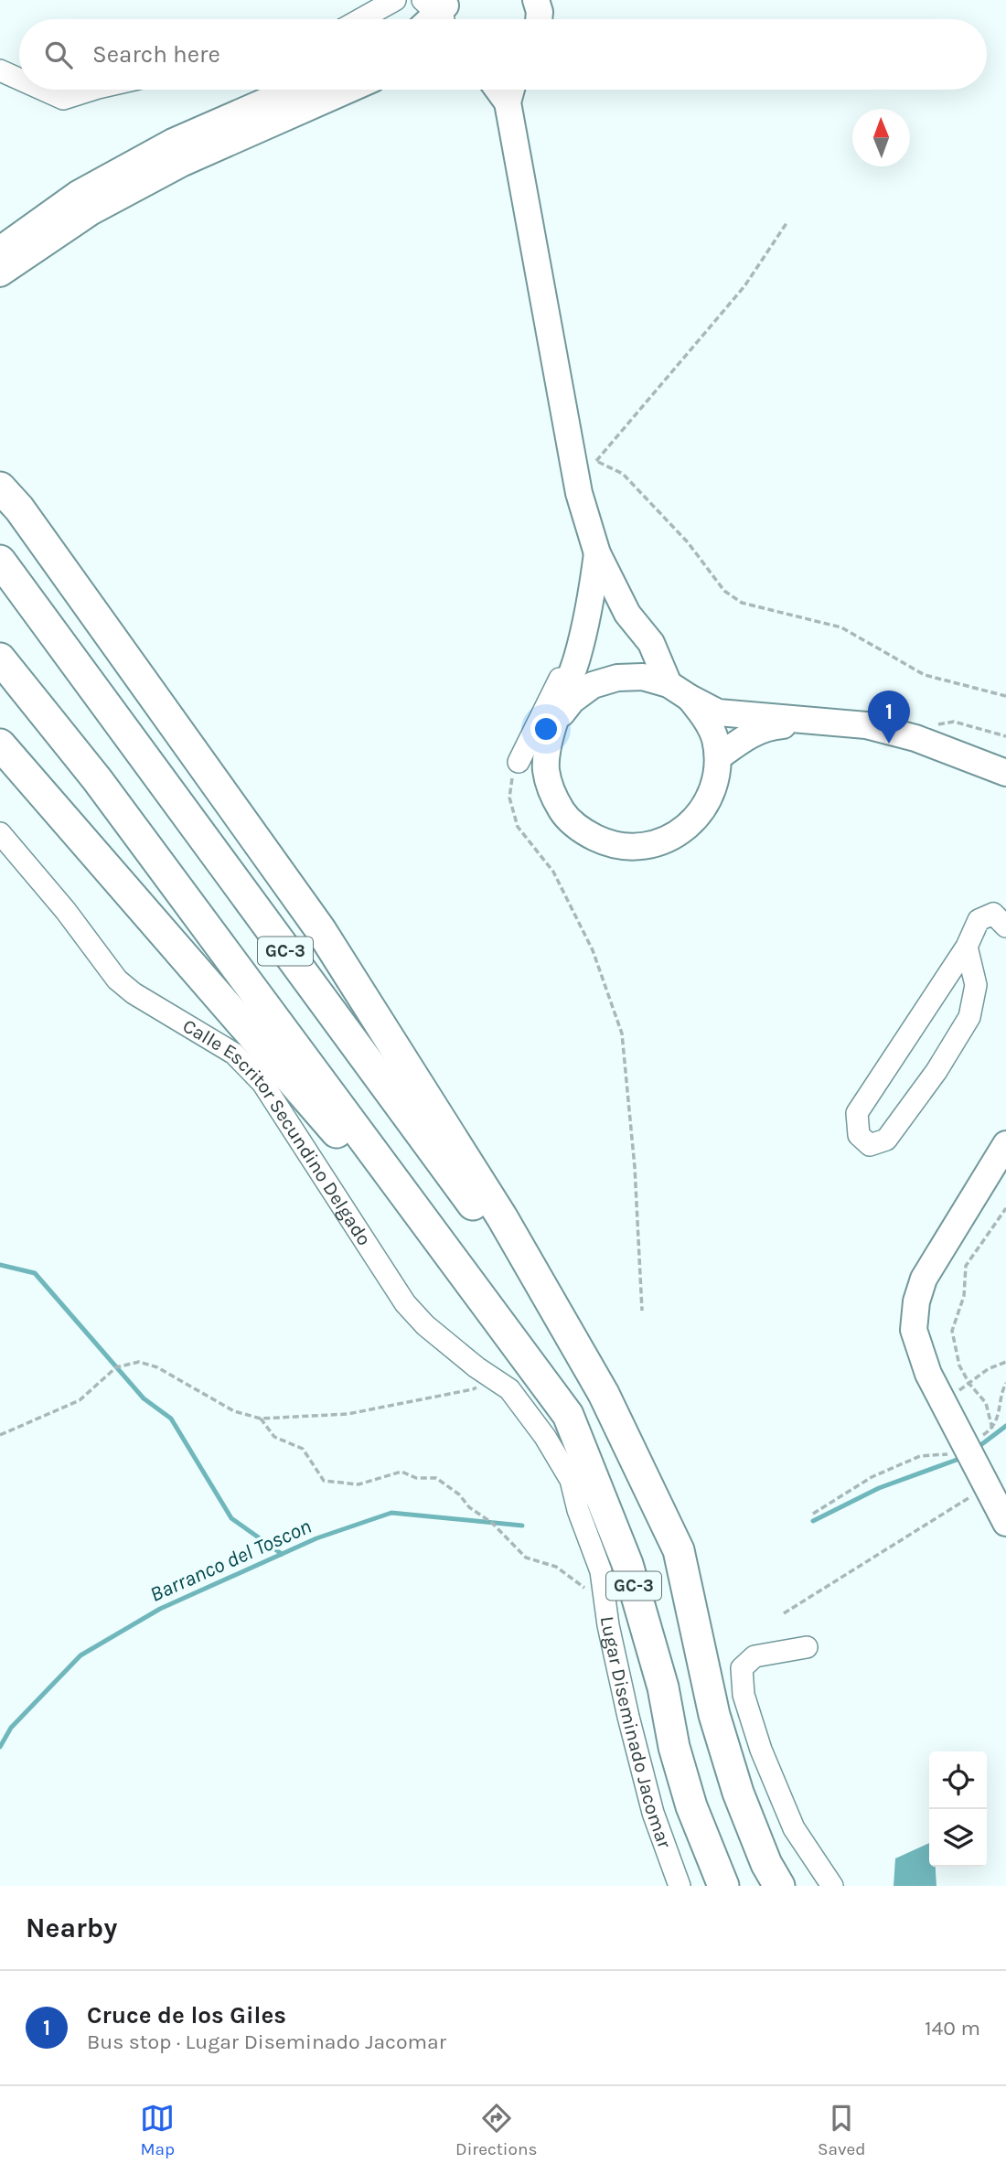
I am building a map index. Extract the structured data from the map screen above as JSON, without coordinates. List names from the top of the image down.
{
  "streets": {
    "highway": ["GC-3"],
    "street": ["Calle Escritor Secundino Delgado", "Lugar Diseminado Jacomar"]
  },
  "crossings": [
    ["Calle Escritor Secundino Delgado", "Lugar Diseminado Jacomar"]
  ],
  "water": ["Barranco del Toscon"],
  "north": "top",
  "page": {
    "search": "Search here",
    "pins": "1",
    "heading": "Nearby",
    "list": [
      {
        "mark": "1",
        "name": "Cruce de los Giles",
        "note": "Bus stop · Lugar Diseminado Jacomar",
        "value": "140 m"
      }
    ],
    "nav": ["Map", "Directions", "Saved"]
  }
}
